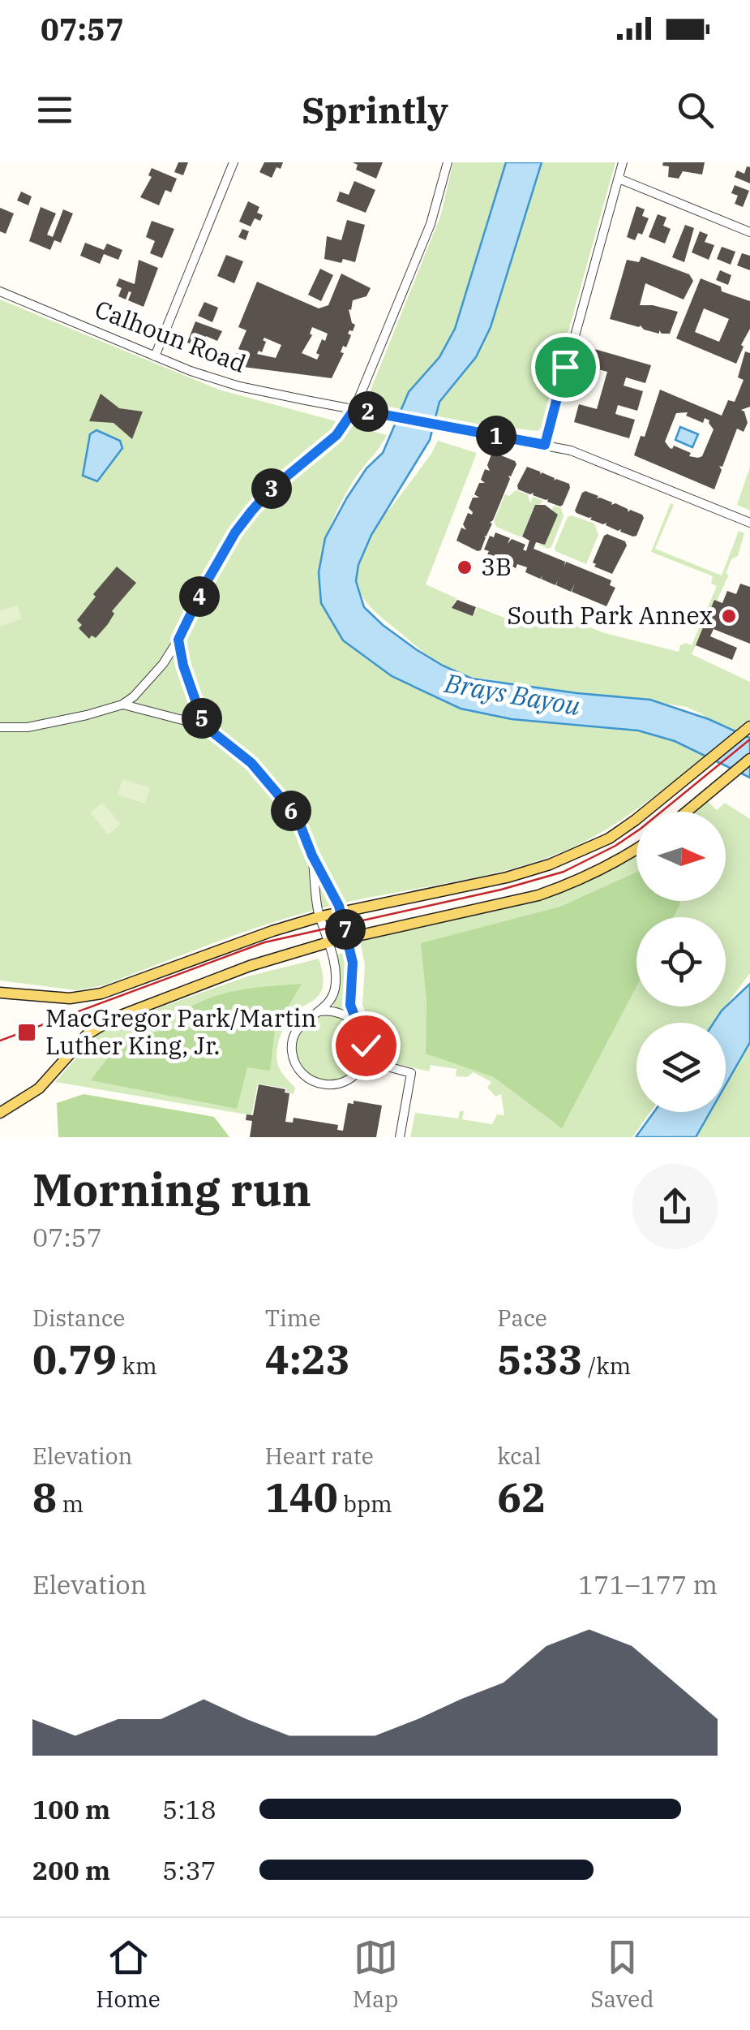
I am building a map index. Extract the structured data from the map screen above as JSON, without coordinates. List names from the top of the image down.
{
  "streets": {
    "street": ["Calhoun Road"]
  },
  "water": ["Brays Bayou"],
  "places": {
    "other": ["3B", "South Park Annex"],
    "transit": ["MacGregor Park/Martin Luther King, Jr."]
  },
  "north": "right",
  "page": {
    "status": "07:57",
    "header": "Sprintly",
    "pins": [
      "2",
      "1",
      "3",
      "4",
      "5",
      "6",
      "7"
    ],
    "heading": ["Morning run", "07:57"],
    "stats": [
      ["Distance", "0.79 km"],
      ["Time", "4:23"],
      ["Pace", "5:33 /km"],
      ["Elevation", "8 m"],
      ["Heart rate", "140 bpm"],
      ["kcal", "62"]
    ],
    "chart": ["Elevation", "171–177 m"],
    "list": [
      {
        "name": "100 m",
        "note": "5:18"
      },
      {
        "name": "200 m",
        "note": "5:37"
      }
    ],
    "tabs": ["Home", "Map", "Saved"]
  }
}
